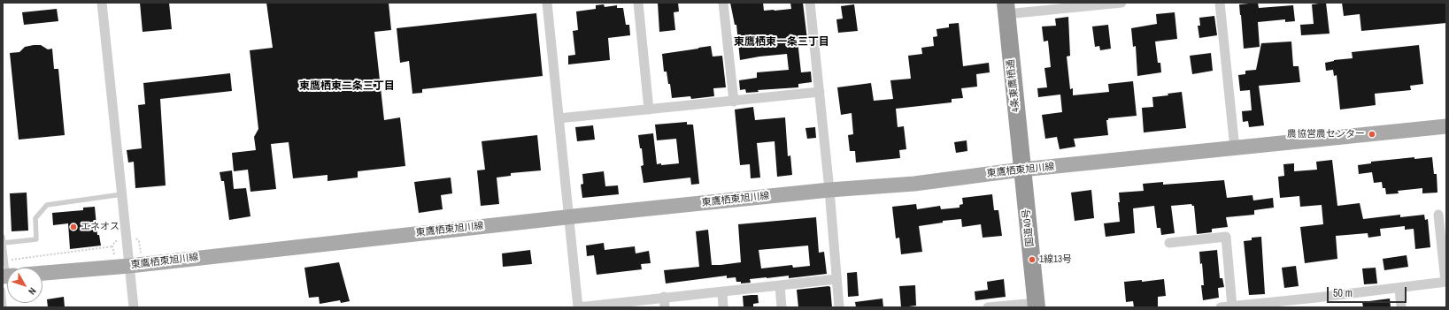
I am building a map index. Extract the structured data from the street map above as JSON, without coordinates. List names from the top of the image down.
{
  "streets": {
    "highway": ["4条東鷹栖通", "国道40号"],
    "main road": ["東鷹栖東旭川線"]
  },
  "crossings": [
    ["4条東鷹栖通", "東鷹栖東旭川線"],
    ["4条東鷹栖通", "国道40号"],
    ["東鷹栖東旭川線", "国道40号"]
  ],
  "districts": ["東鷹栖東一条三丁目", "東鷹栖東二条三丁目"],
  "places": ["農協営農センター", "エネオス", "1線13号"],
  "scale_bar": "50 m",
  "north": "bottom right"
}
